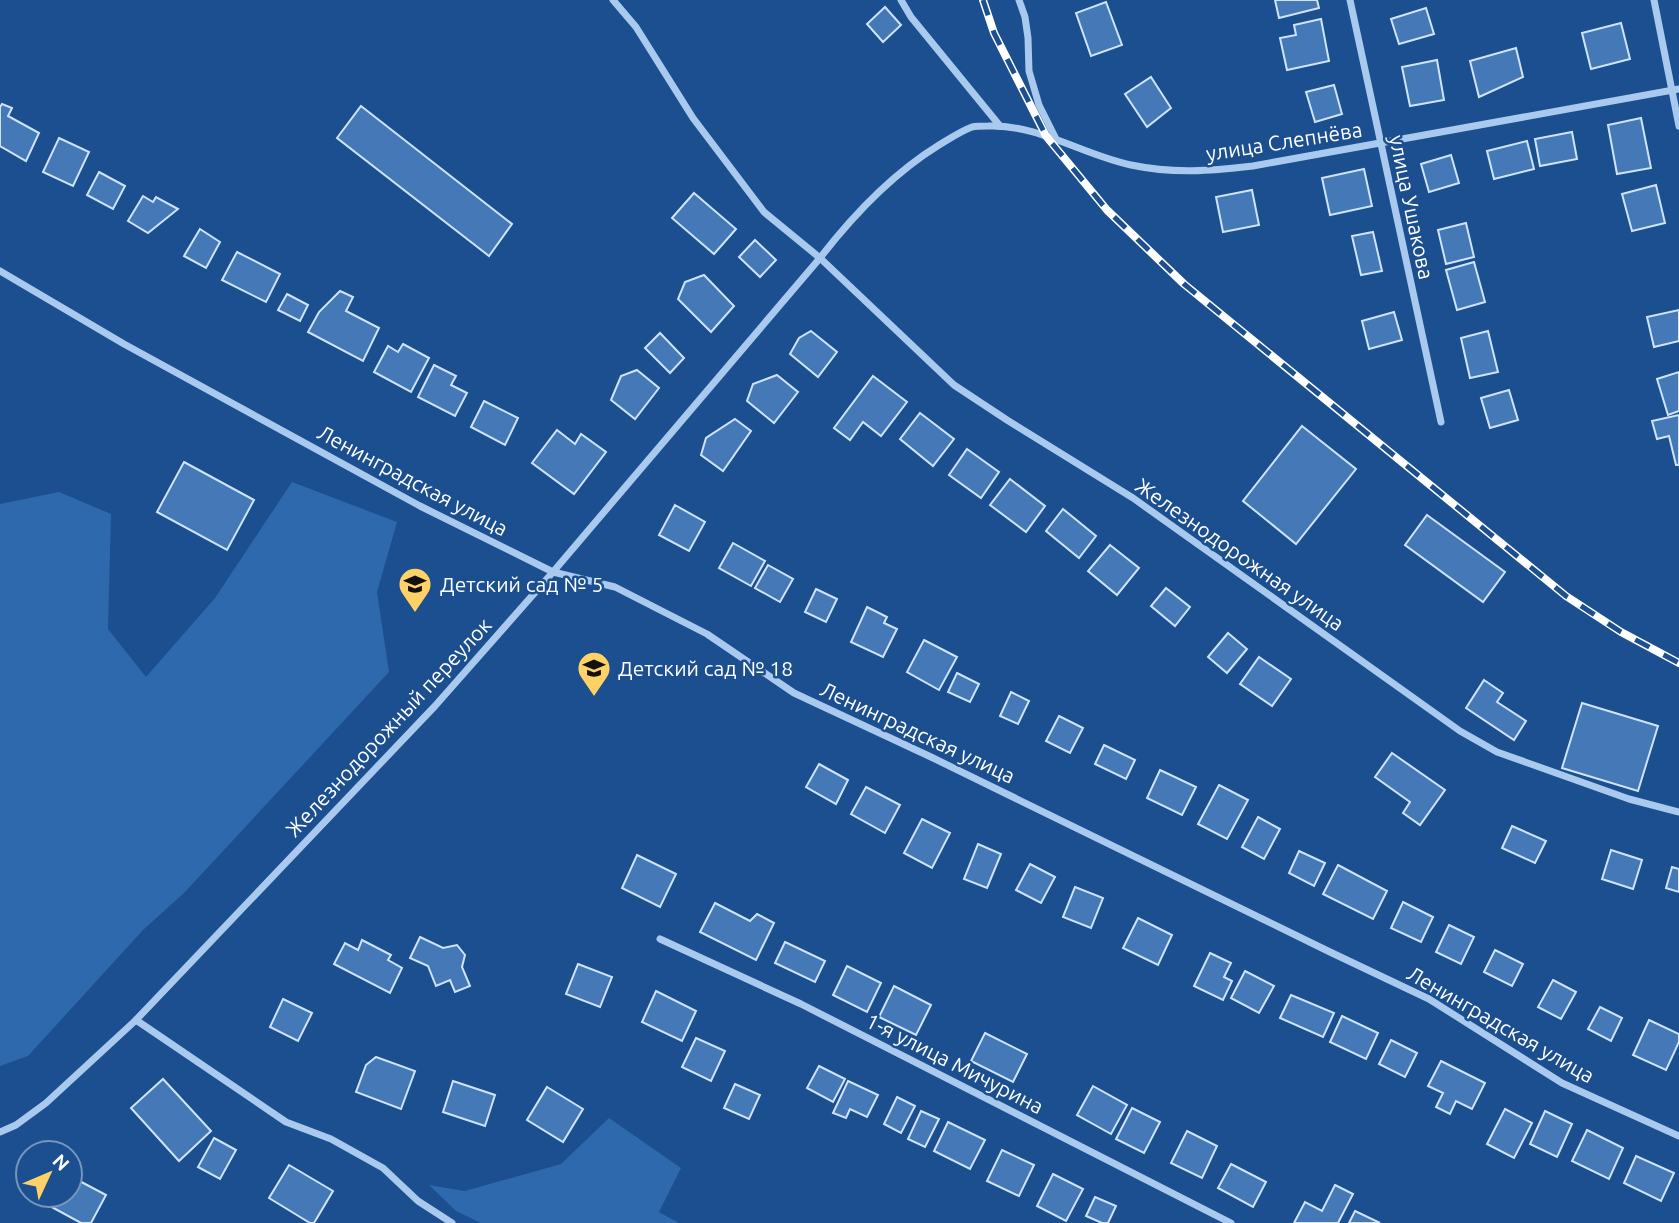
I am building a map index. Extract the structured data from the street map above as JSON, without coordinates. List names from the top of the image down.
{
  "streets": {
    "street": [
      "улица Слепнёва",
      "улица Ушакова",
      "Ленинградская улица",
      "Железнодорожная улица",
      "Железнодорожный переулок",
      "1-я улица Мичурина"
    ]
  },
  "crossings": [
    ["улица Слепнёва", "улица Ушакова"],
    ["улица Слепнёва", "Железнодорожная улица"],
    ["улица Слепнёва", "Железнодорожный переулок"],
    ["Ленинградская улица", "Железнодорожный переулок"],
    ["Железнодорожная улица", "Железнодорожный переулок"]
  ],
  "places": {
    "school or university": ["Детский сад № 5", "Детский сад № 18"]
  },
  "north": "top right"
}
